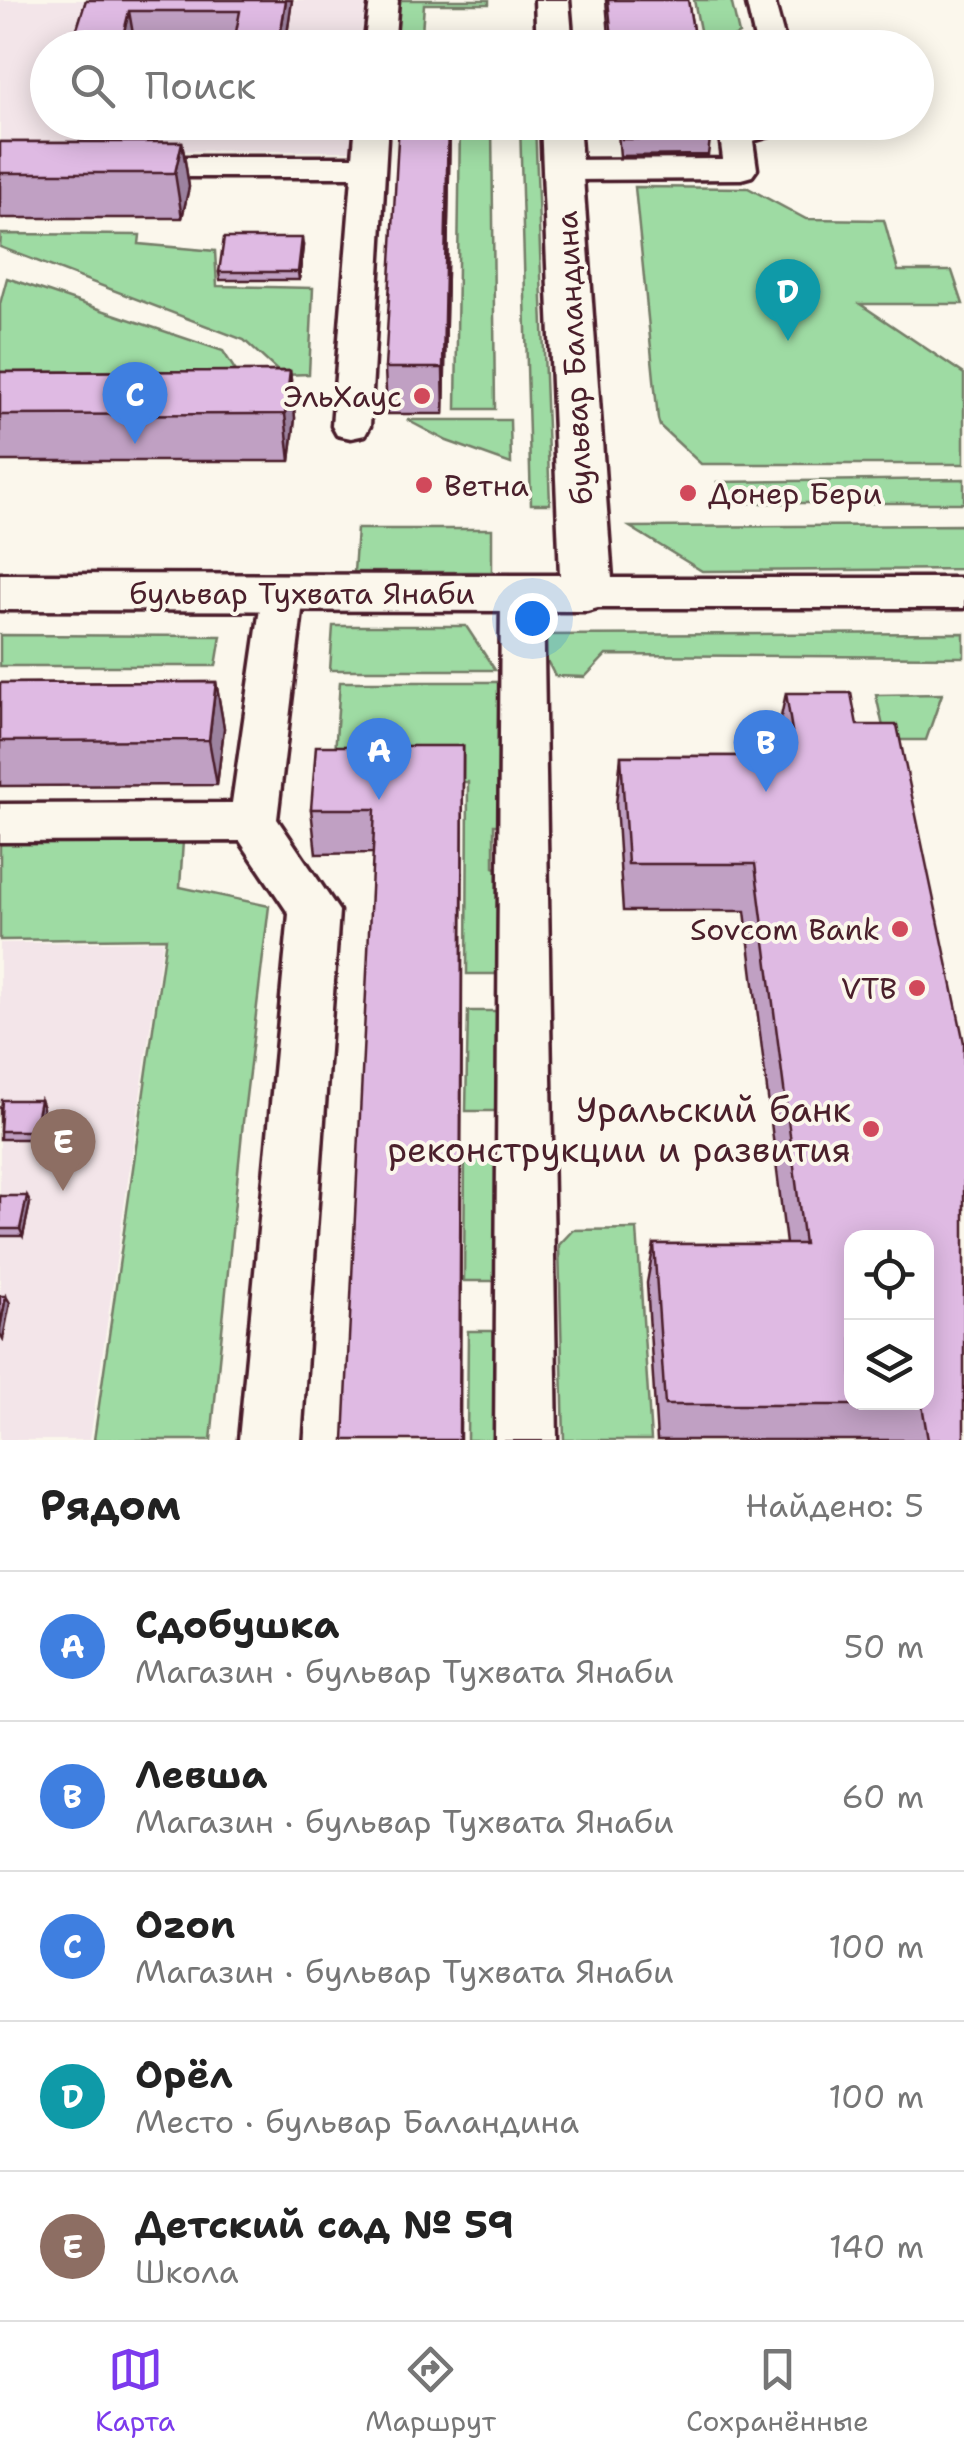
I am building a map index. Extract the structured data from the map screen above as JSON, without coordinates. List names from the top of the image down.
{
  "streets": {
    "main road": ["бульвар Баландина", "бульвар Тухвата Янаби"]
  },
  "crossings": [
    ["бульвар Баландина", "бульвар Тухвата Янаби"]
  ],
  "places": [
    "ЭльХаус",
    "Ветна",
    "Донер Бери",
    "Sovcom Bank",
    "VTB",
    "Уральский банк реконструкции и развития"
  ],
  "page": {
    "search": "Поиск",
    "pins": [
      "D",
      "C",
      "B",
      "A",
      "E"
    ],
    "heading": ["Рядом", "Найдено: 5"],
    "list": [
      {
        "mark": "A",
        "name": "Сдобушка",
        "note": "Магазин · бульвар Тухвата Янаби",
        "value": "50 m"
      },
      {
        "mark": "B",
        "name": "Левша",
        "note": "Магазин · бульвар Тухвата Янаби",
        "value": "60 m"
      },
      {
        "mark": "C",
        "name": "Ozon",
        "note": "Магазин · бульвар Тухвата Янаби",
        "value": "100 m"
      },
      {
        "mark": "D",
        "name": "Орёл",
        "note": "Место · бульвар Баландина",
        "value": "100 m"
      },
      {
        "mark": "E",
        "name": "Детский сад № 59",
        "note": "Школа",
        "value": "140 m"
      }
    ],
    "nav": ["Карта", "Маршрут", "Сохранённые"]
  }
}
